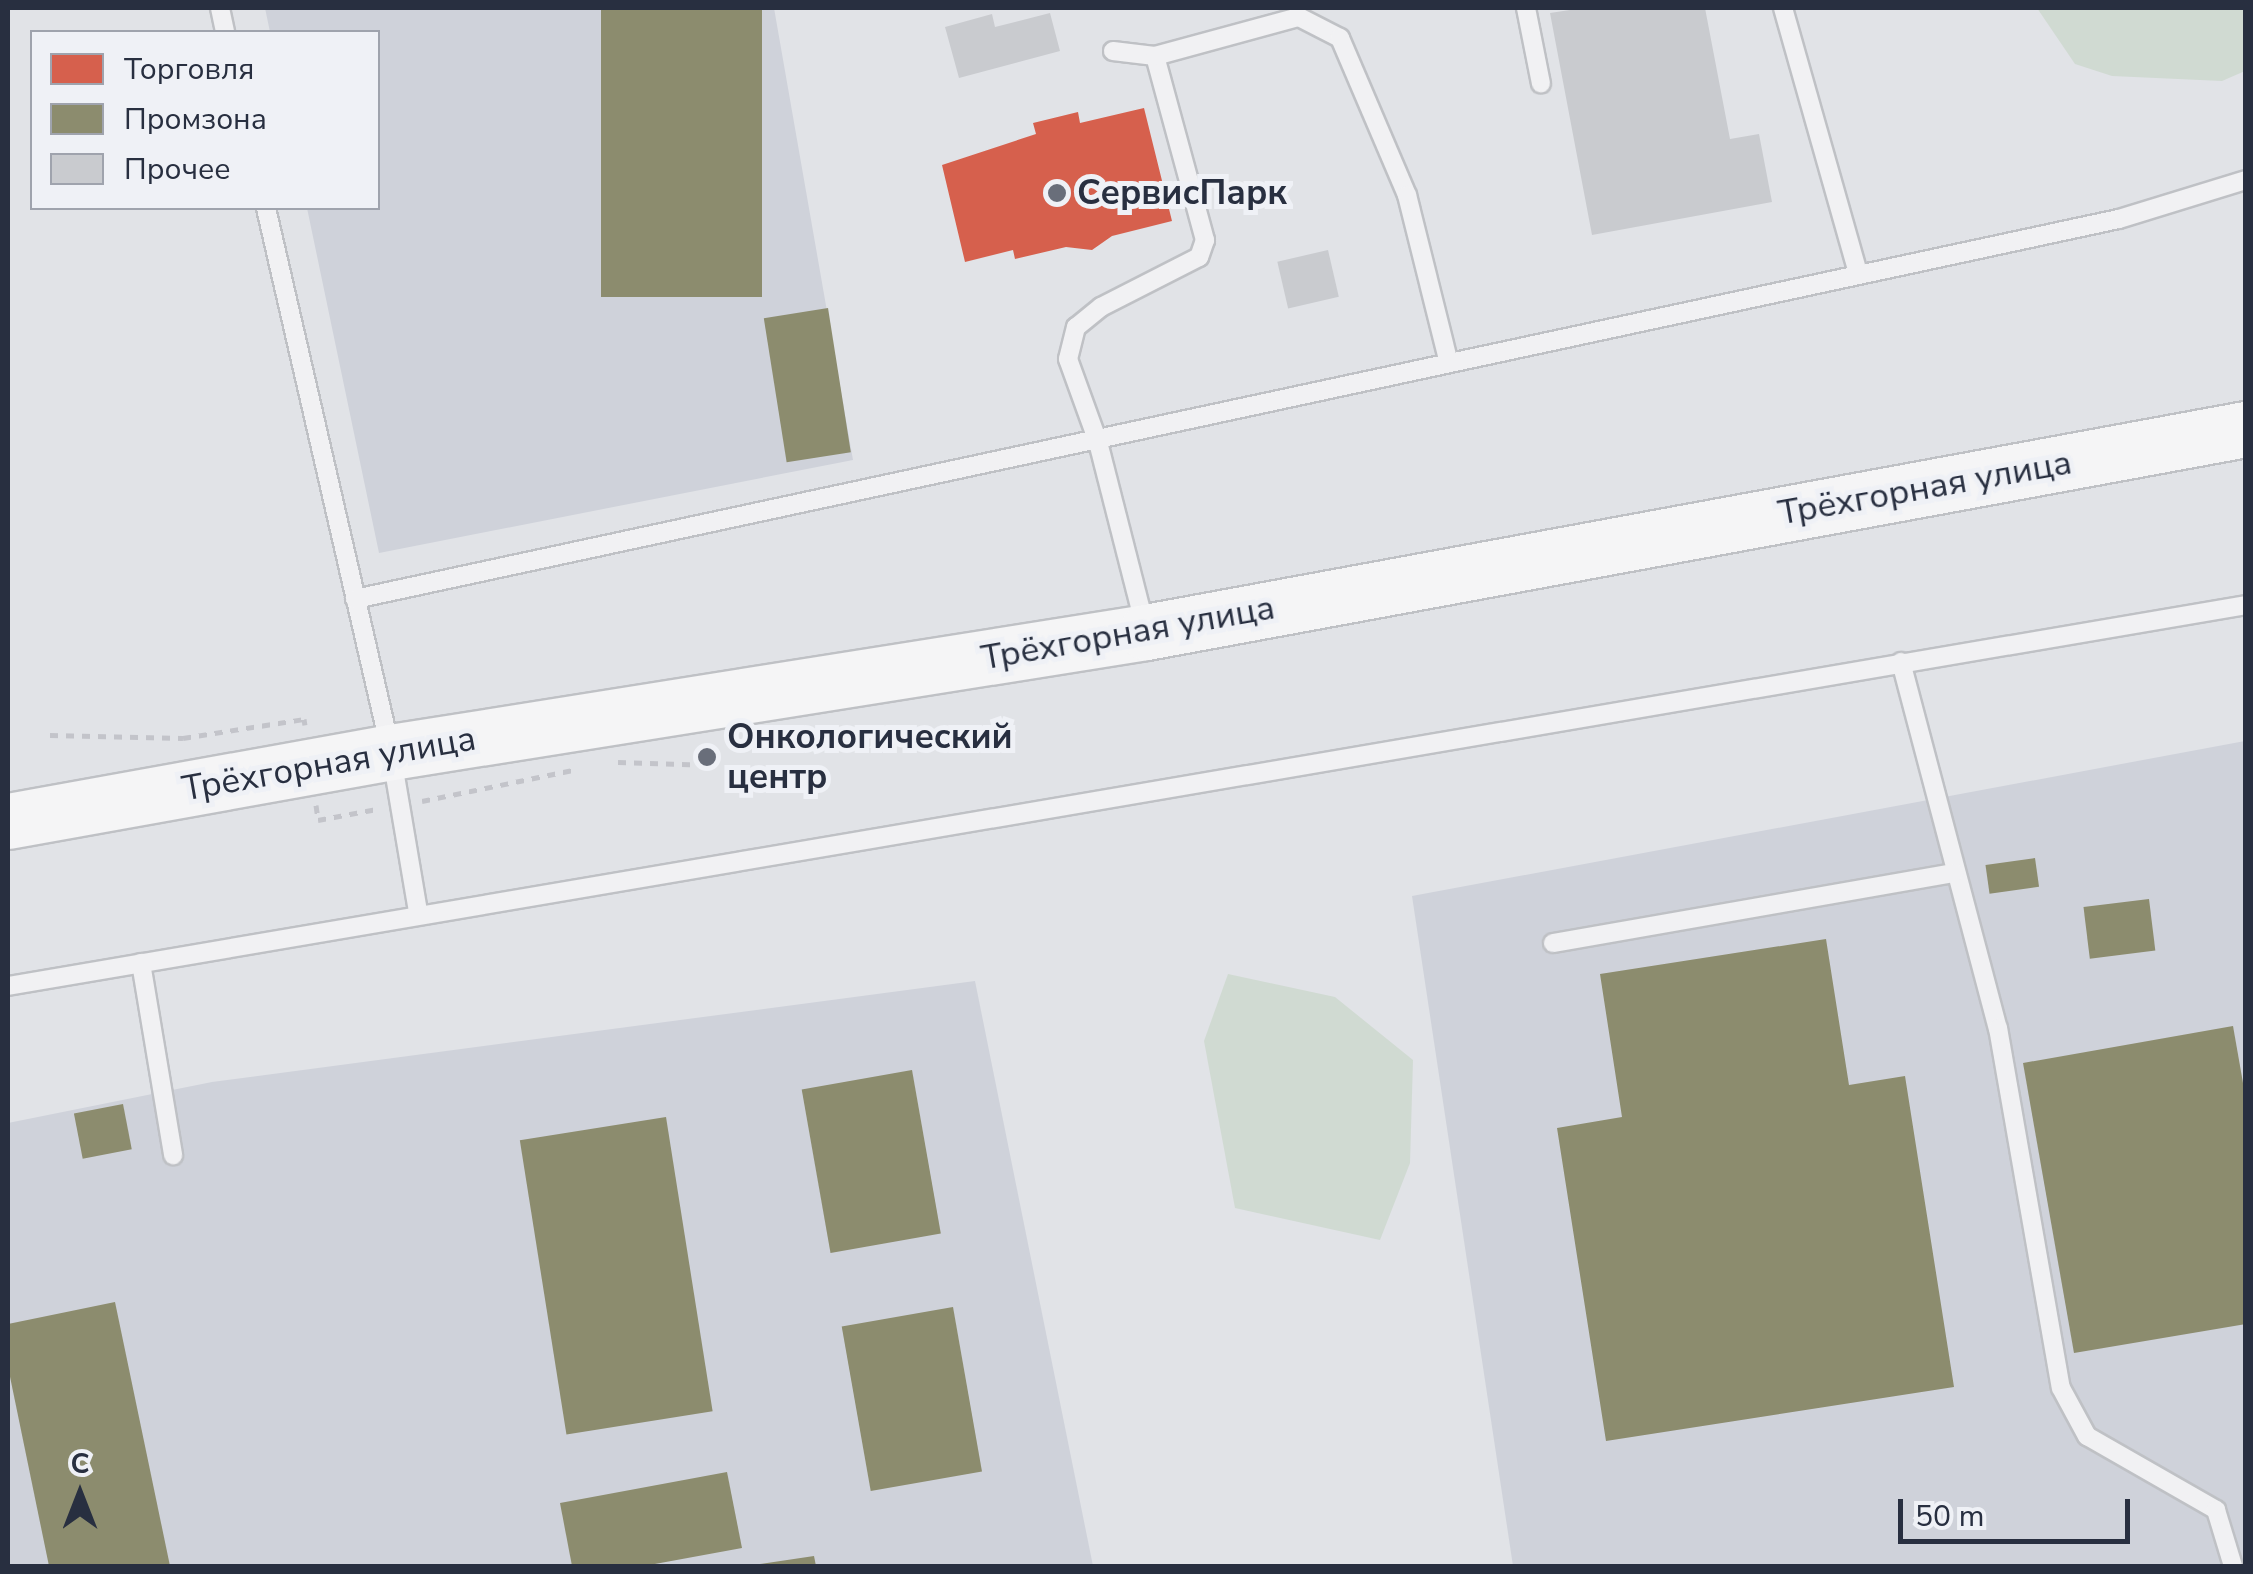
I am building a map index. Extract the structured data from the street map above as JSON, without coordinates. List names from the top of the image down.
{
  "streets": {
    "highway": ["Трёхгорная улица"]
  },
  "places": ["СервисПарк", "Онкологический центр"],
  "legend": ["Торговля", "Промзона", "Прочее"],
  "scale_bar": "50 m",
  "north": "top"
}
